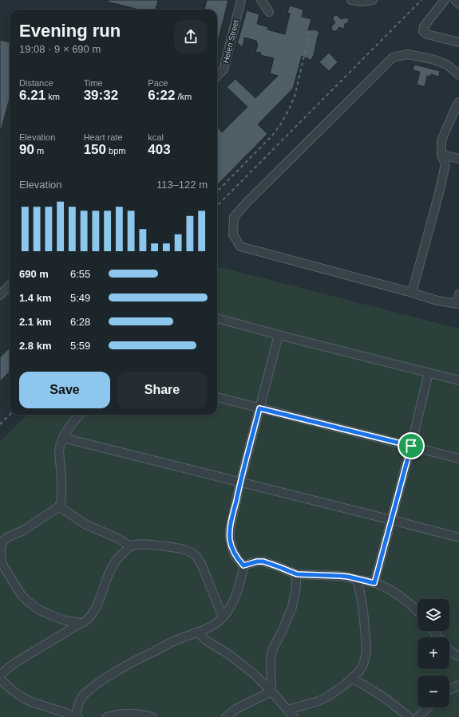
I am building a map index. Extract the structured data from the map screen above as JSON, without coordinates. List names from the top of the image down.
{
  "streets": {
    "street": ["Helen Street"]
  },
  "page": {
    "heading": ["Evening run", "19:08 · 9 × 690 m"],
    "stats": [
      ["Distance", "6.21 km"],
      ["Time", "39:32"],
      ["Pace", "6:22 /km"],
      ["Elevation", "90 m"],
      ["Heart rate", "150 bpm"],
      ["kcal", "403"]
    ],
    "chart": ["Elevation", "113–122 m"],
    "list": [
      {
        "name": "690 m",
        "note": "6:55"
      },
      {
        "name": "1.4 km",
        "note": "5:49"
      },
      {
        "name": "2.1 km",
        "note": "6:28"
      },
      {
        "name": "2.8 km",
        "note": "5:59"
      }
    ],
    "buttons": ["Save", "Share"],
    "map_buttons": ["+", "−"]
  }
}
